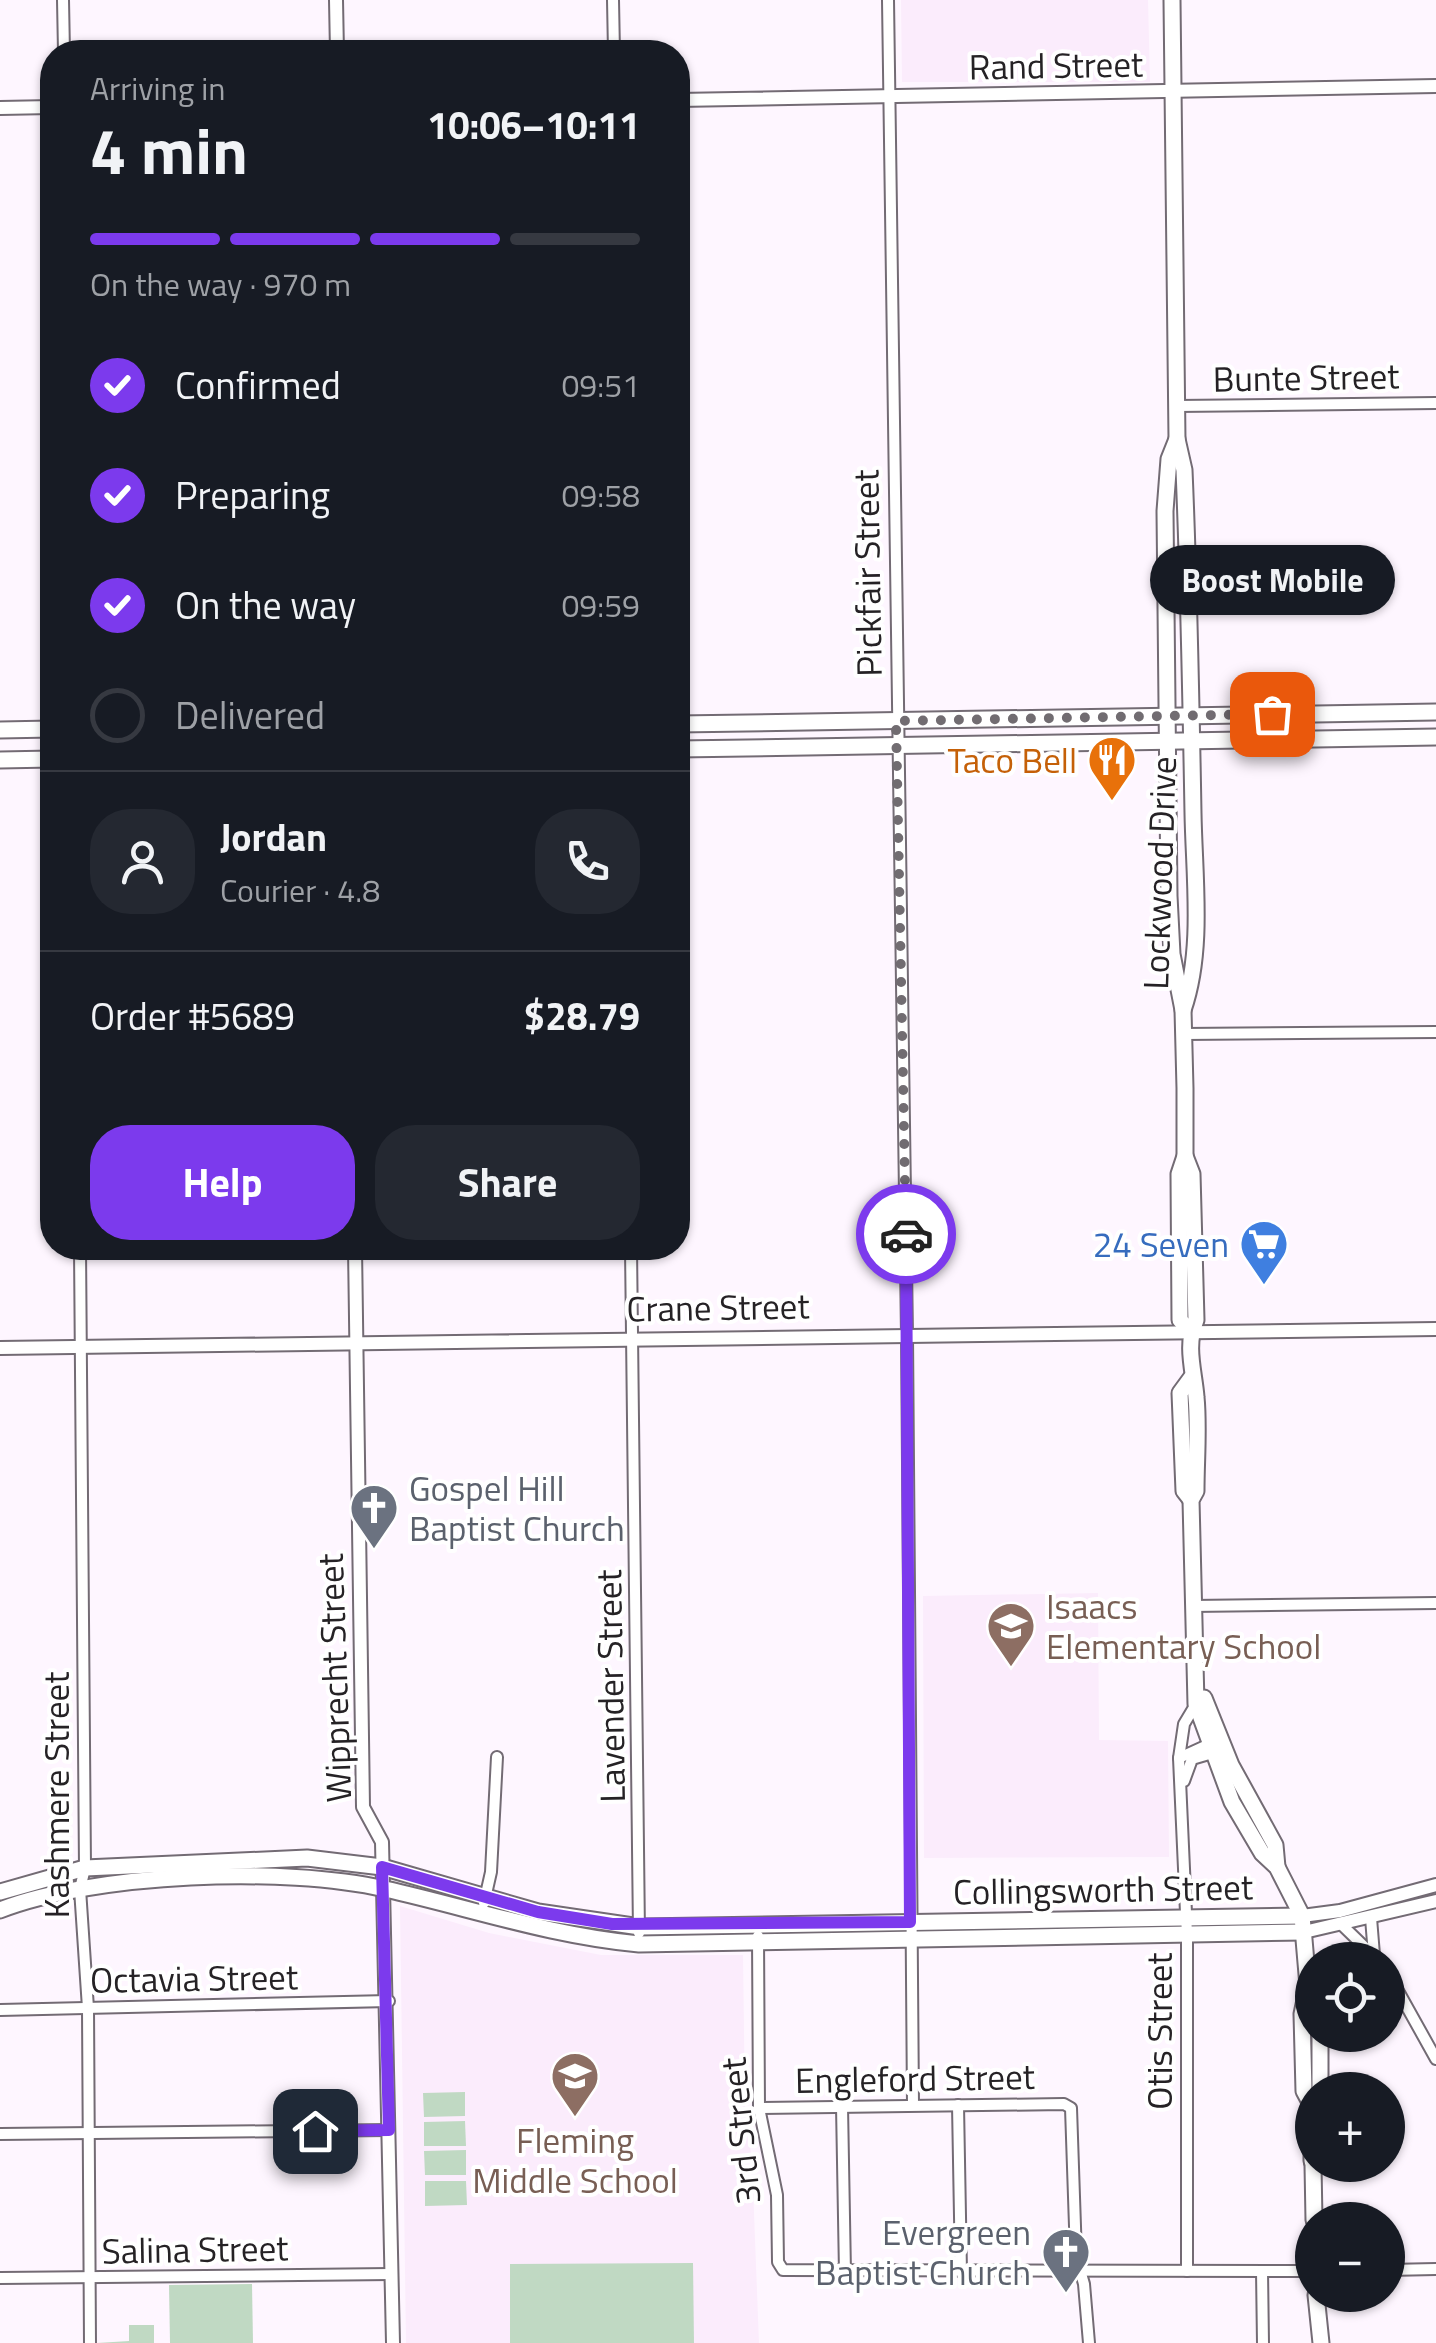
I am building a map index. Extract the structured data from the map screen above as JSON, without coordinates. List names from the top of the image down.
{
  "streets": {
    "main road": ["Lockwood Drive", "Collingsworth Street"],
    "street": [
      "Rand Street",
      "Bunte Street",
      "Pickfair Street",
      "Crane Street",
      "Wipprecht Street",
      "Lavender Street",
      "Kashmere Street",
      "Octavia Street",
      "Otis Street",
      "Engleford Street",
      "3rd Street",
      "Salina Street"
    ]
  },
  "crossings": [
    ["Rand Street", "Pickfair Street"],
    ["Rand Street", "Lockwood Drive"],
    ["Bunte Street", "Lockwood Drive"],
    ["Pickfair Street", "Crane Street"],
    ["Pickfair Street", "Collingsworth Street"],
    ["Pickfair Street", "Engleford Street"],
    ["Lockwood Drive", "Crane Street"],
    ["Lockwood Drive", "Collingsworth Street"],
    ["Lockwood Drive", "Otis Street"],
    ["Crane Street", "Wipprecht Street"],
    ["Crane Street", "Lavender Street"],
    ["Crane Street", "Kashmere Street"],
    ["Wipprecht Street", "Collingsworth Street"],
    ["Wipprecht Street", "Octavia Street"],
    ["Wipprecht Street", "Salina Street"],
    ["Lavender Street", "Collingsworth Street"],
    ["Kashmere Street", "Collingsworth Street"],
    ["Kashmere Street", "Octavia Street"],
    ["Kashmere Street", "Salina Street"],
    ["Collingsworth Street", "Otis Street"],
    ["Collingsworth Street", "3rd Street"],
    ["Engleford Street", "3rd Street"]
  ],
  "places": {
    "other": ["Boost Mobile"],
    "restaurant": ["Taco Bell"],
    "supermarket": ["24 Seven"],
    "church": ["Gospel Hill Baptist Church", "Evergreen Baptist Church"],
    "school or university": ["Isaacs Elementary School", "Fleming Middle School"]
  },
  "page": {
    "heading": ["4 min", "Arriving in", "10:06–10:11"],
    "panel": [
      "Jordan",
      "Courier · 4.8",
      "Order #5689",
      "$28.79"
    ],
    "bar": "On the way · 970 m",
    "list": [
      ["Confirmed", "09:51"],
      ["Preparing", "09:58"],
      ["On the way", "09:59"],
      "Delivered"
    ],
    "bubble": "Boost Mobile",
    "buttons": ["Help", "Share"],
    "map_buttons": ["+", "−"]
  }
}
